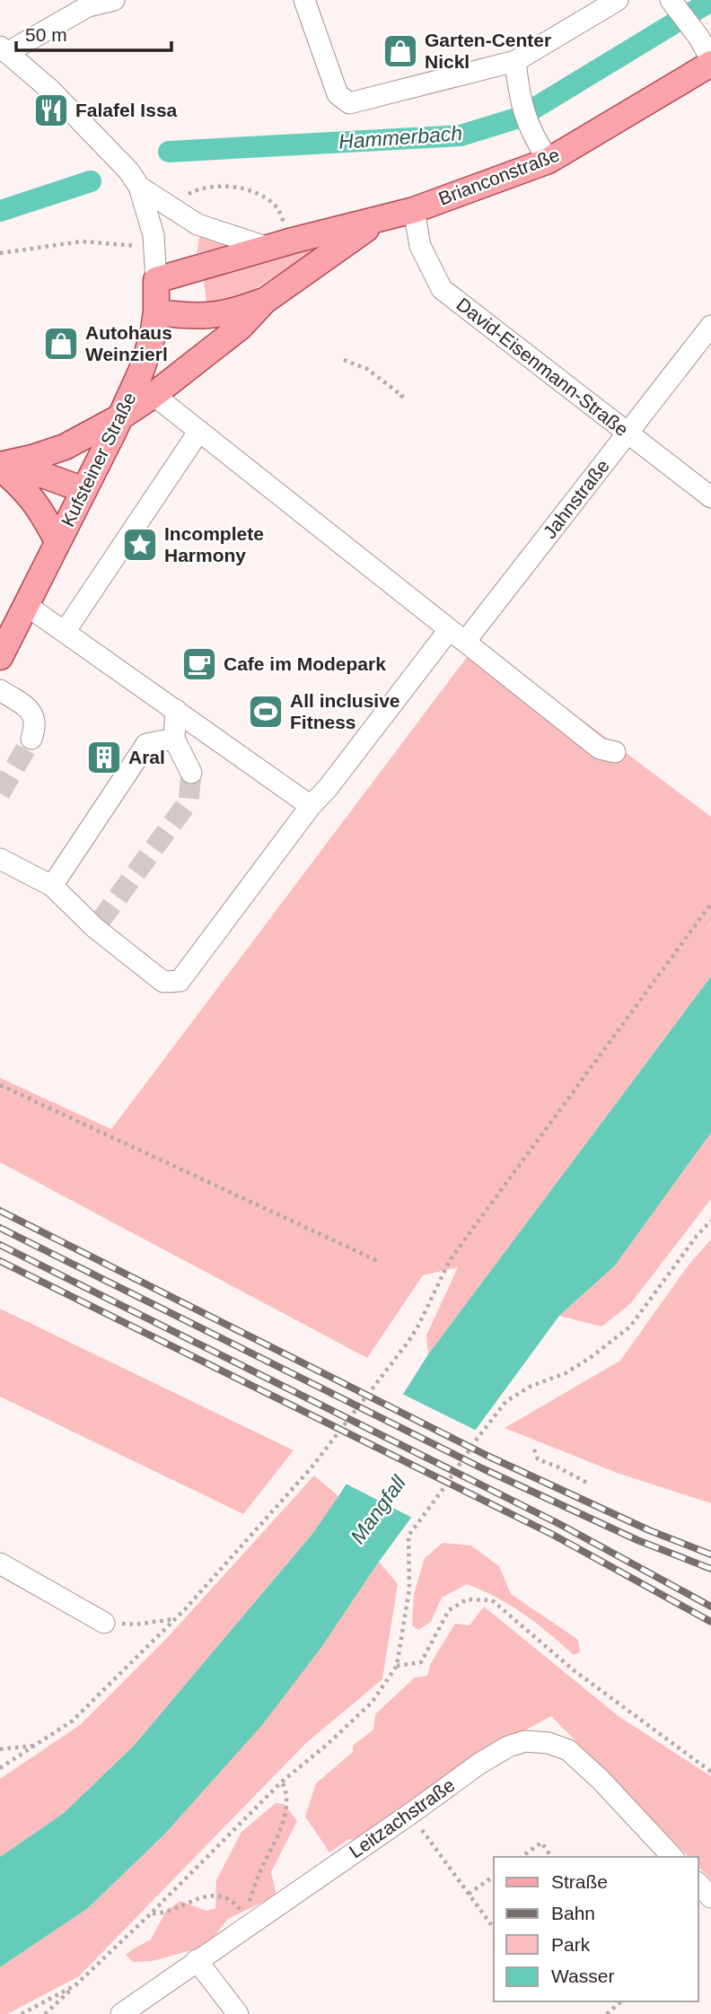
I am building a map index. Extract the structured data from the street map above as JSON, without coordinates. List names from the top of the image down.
{
  "streets": {
    "main road": ["Brianconstraße", "Kufsteiner Straße"],
    "street": ["David-Eisenmann-Straße", "Jahnstraße", "Leitzachstraße"]
  },
  "crossings": [
    ["Brianconstraße", "David-Eisenmann-Straße"],
    ["Brianconstraße", "Kufsteiner Straße"],
    ["David-Eisenmann-Straße", "Jahnstraße"]
  ],
  "water": ["Hammerbach", "Mangfall"],
  "places": {
    "shop": ["Garten-Center Nickl", "Autohaus Weinzierl"],
    "restaurant": ["Falafel Issa"],
    "place": ["Incomplete Harmony"],
    "cafe": ["Cafe im Modepark"],
    "sports": ["All inclusive Fitness"],
    "building": ["Aral"]
  },
  "legend": [
    "Straße",
    "Bahn",
    "Park",
    "Wasser"
  ],
  "scale_bar": "50 m"
}
